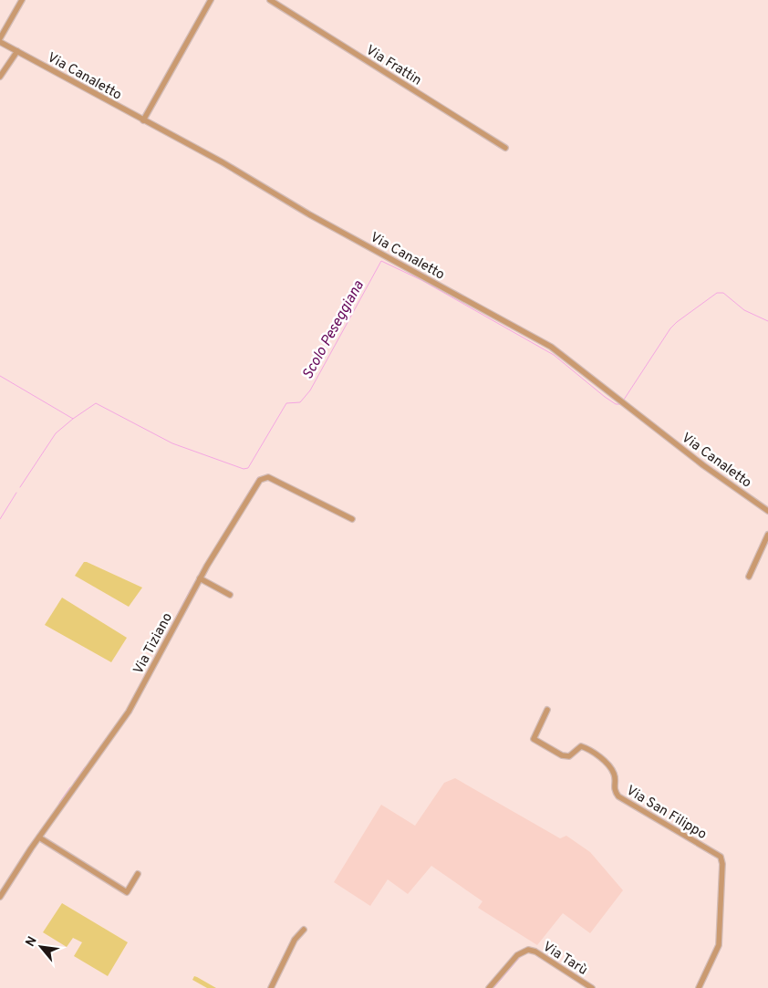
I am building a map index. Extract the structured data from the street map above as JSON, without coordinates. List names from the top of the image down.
{
  "streets": {
    "street": [
      "Via Frattin",
      "Via Canaletto",
      "Via Tiziano",
      "Via San Filippo",
      "Via Tarù"
    ]
  },
  "water": ["Scolo Peseggiana"],
  "north": "top left"
}
